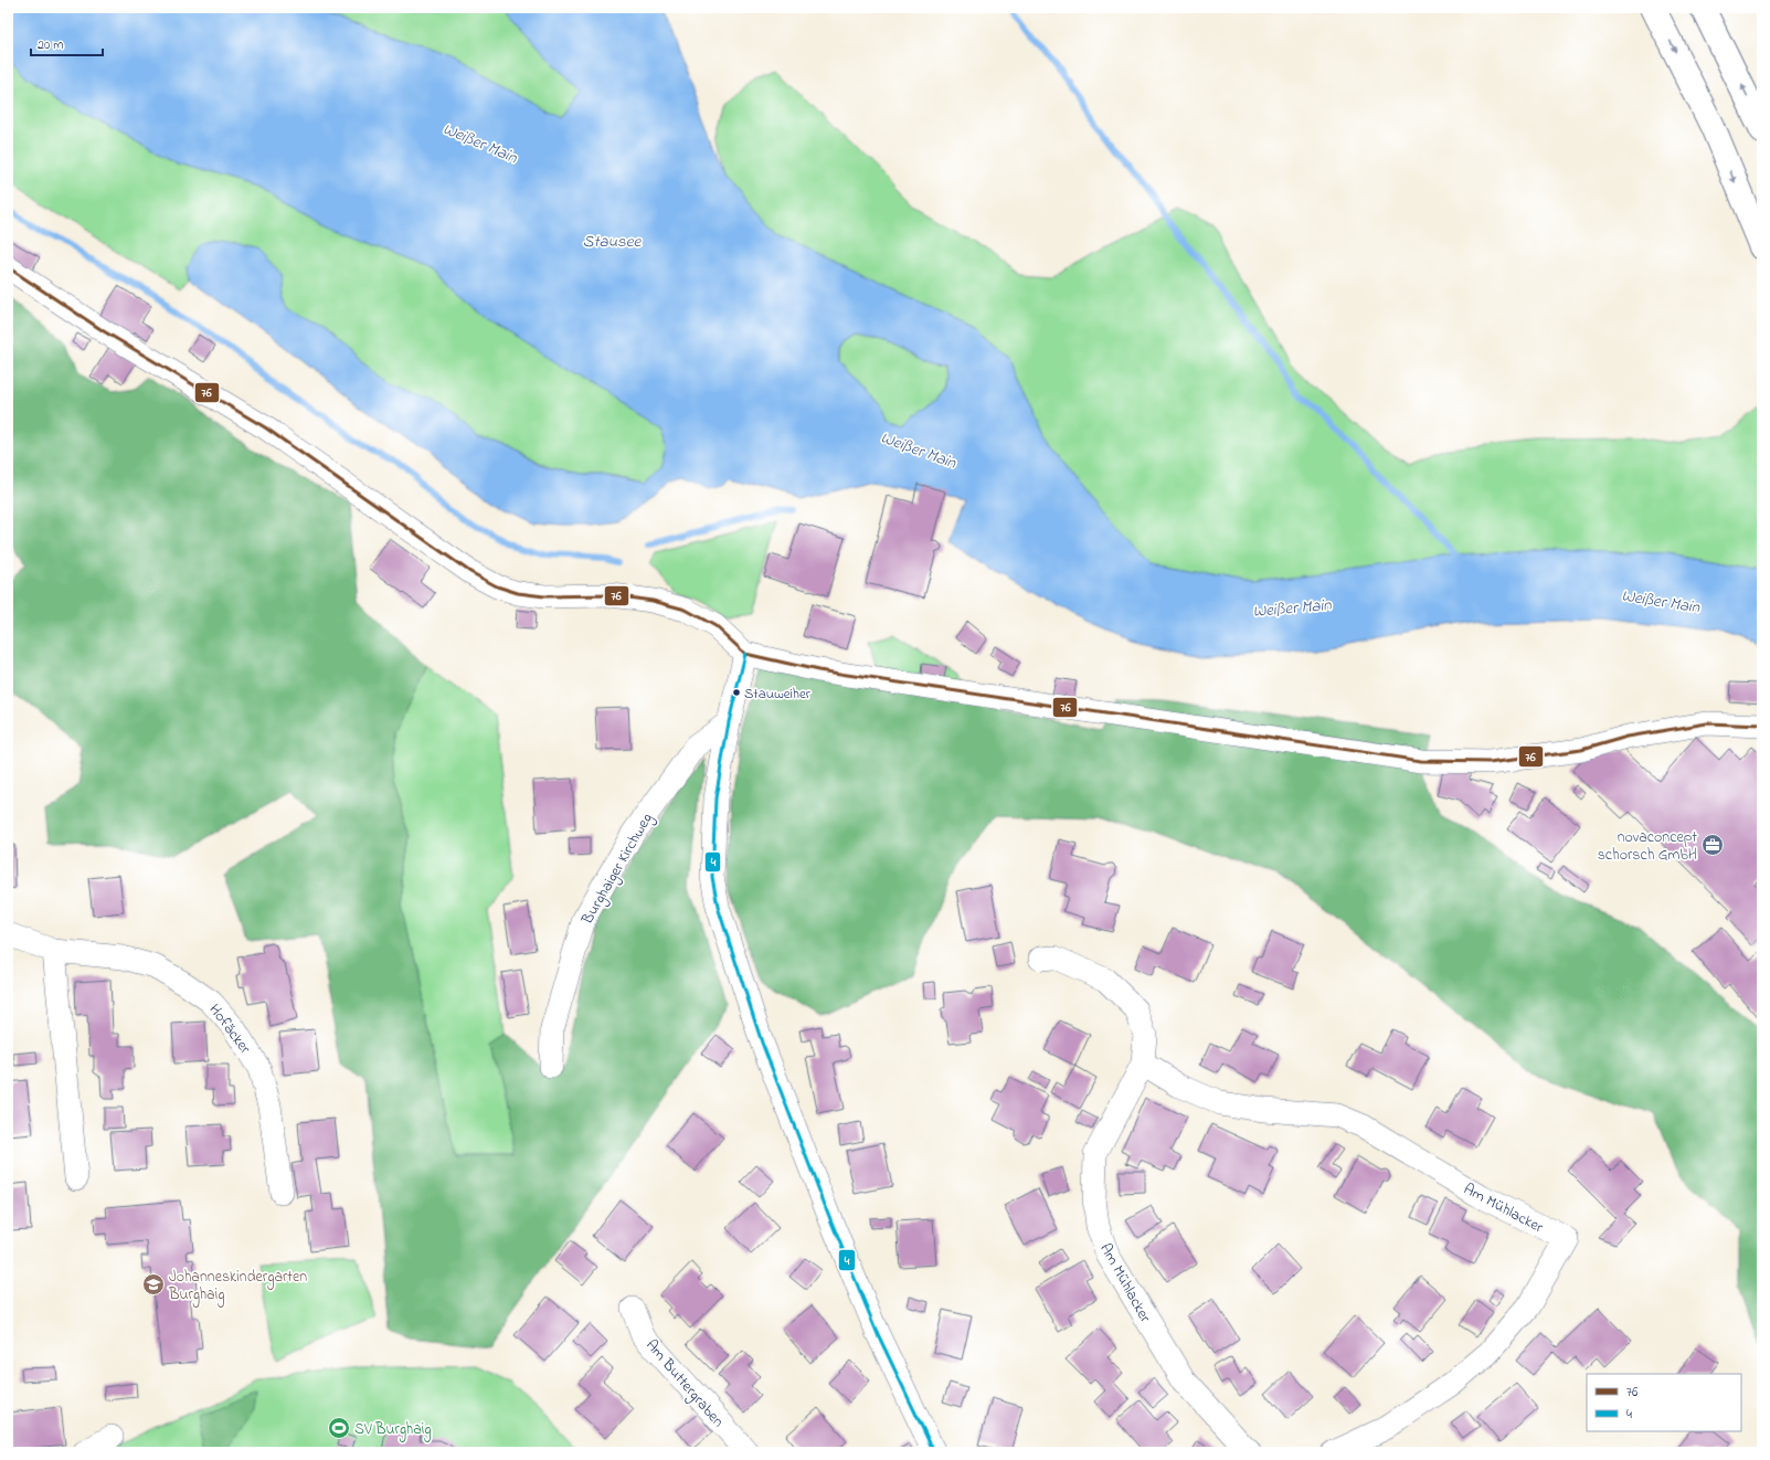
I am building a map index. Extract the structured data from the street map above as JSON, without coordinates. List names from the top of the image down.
{
  "streets": {
    "street": [
      "Burghaiger Kirchweg",
      "Hofäcker",
      "Am Mühlacker",
      "Am Buttergraben"
    ]
  },
  "water": ["Weißer Main", "Stausee"],
  "places": {
    "other": ["Stauweiher"],
    "office": ["novaconcept schorsch GmbH"],
    "school or university": ["Johanneskindergarten Burghaig"],
    "sports": ["SV Burghaig"]
  },
  "lines": ["transit line 76", "transit line 4"],
  "legend": ["76", "4"],
  "scale_bar": "20 m"
}
